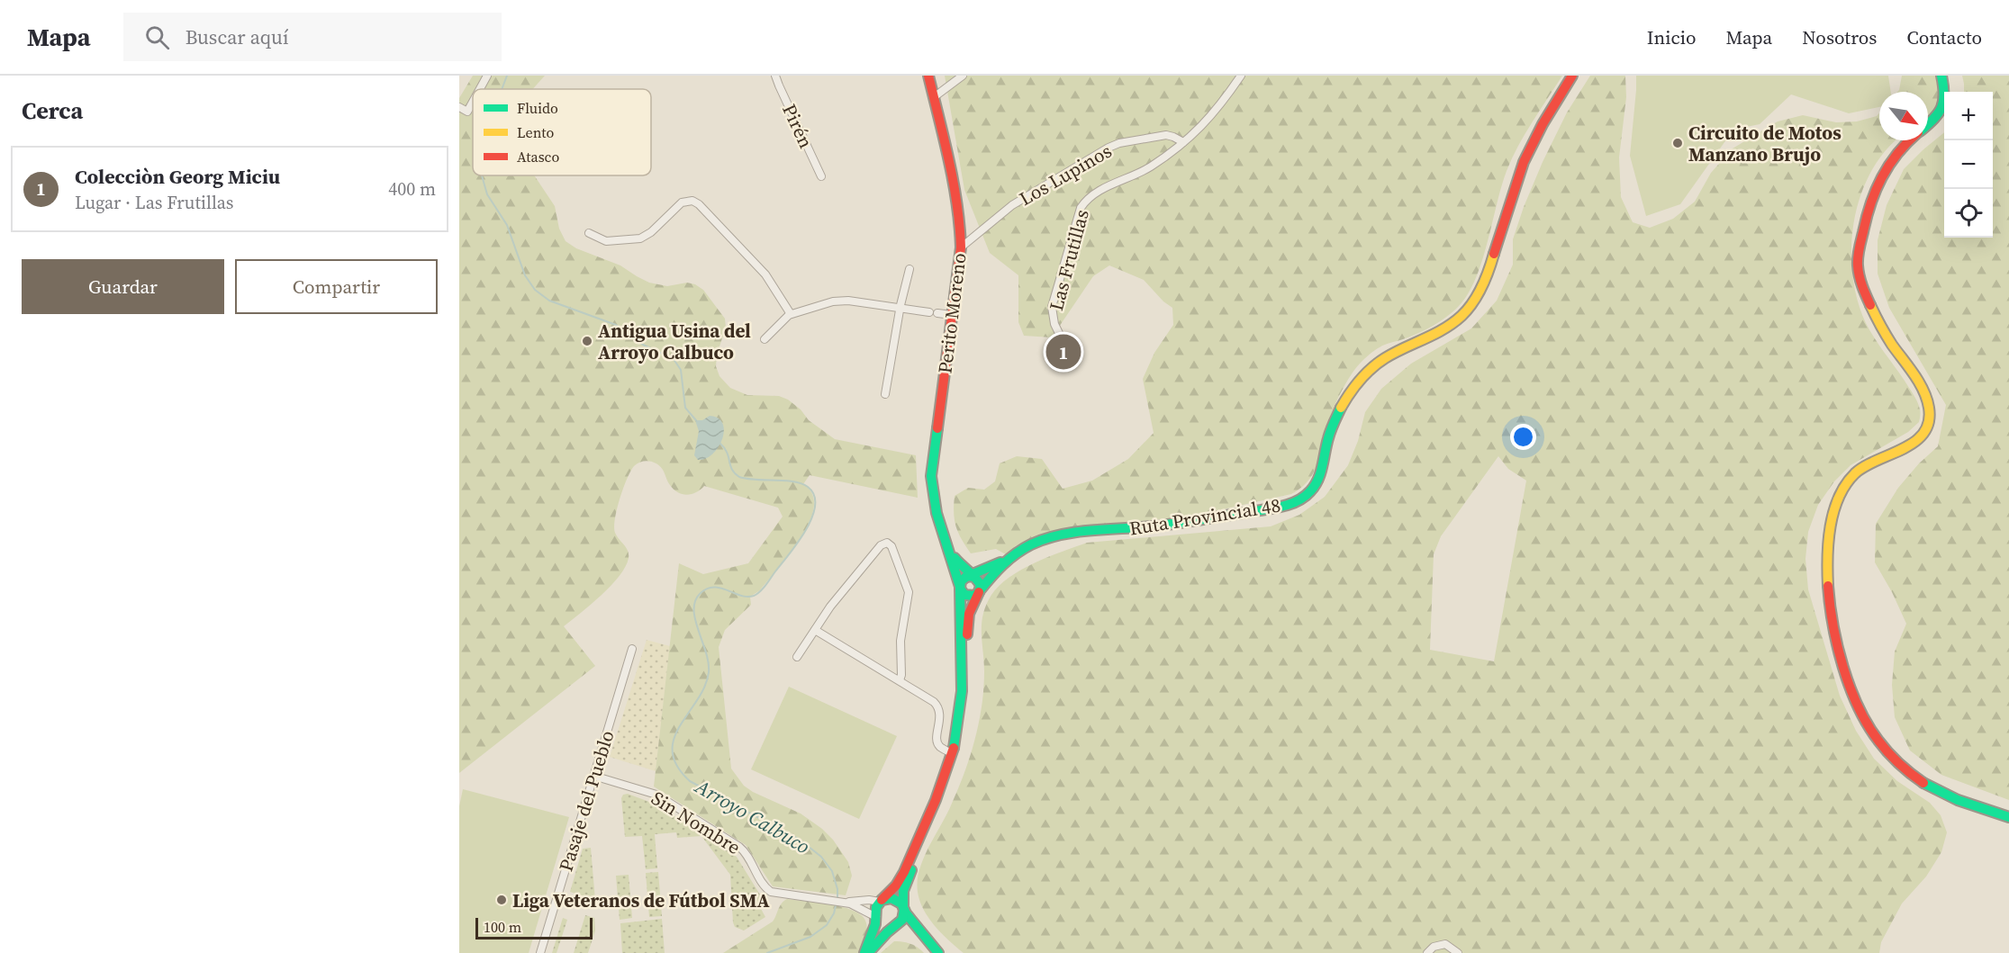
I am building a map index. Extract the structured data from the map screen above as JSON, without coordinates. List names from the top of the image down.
{
  "streets": {
    "main road": ["Perito Moreno", "Ruta Provincial 48"],
    "street": [
      "Pirén",
      "Los Lupinos",
      "Las Frutillas",
      "Pasaje del Pueblo",
      "Sin Nombre"
    ]
  },
  "crossings": [
    ["Los Lupinos", "Las Frutillas"],
    ["Los Lupinos", "Perito Moreno"],
    ["Perito Moreno", "Ruta Provincial 48"],
    ["Ruta Provincial 48", "Sin Nombre"],
    ["Pasaje del Pueblo", "Sin Nombre"]
  ],
  "water": ["Arroyo Calbuco"],
  "places": ["Circuito de Motos Manzano Brujo", "Antigua Usina del Arroyo Calbuco", "Liga Veteranos de Fútbol SMA"],
  "legend": ["Fluido", "Lento", "Atasco"],
  "scale_bar": "100 m",
  "north": "bottom right",
  "page": {
    "header": "Mapa",
    "search": "Buscar aquí",
    "nav": [
      "Inicio",
      "Mapa",
      "Nosotros",
      "Contacto"
    ],
    "heading": "Cerca",
    "map_buttons": ["+", "−"],
    "list": [
      {
        "mark": "1",
        "name": "Colecciòn Georg Miciu",
        "note": "Lugar · Las Frutillas",
        "value": "400 m"
      }
    ],
    "buttons": ["Guardar", "Compartir"],
    "pins": "1",
    "scale": "100 m"
  }
}
